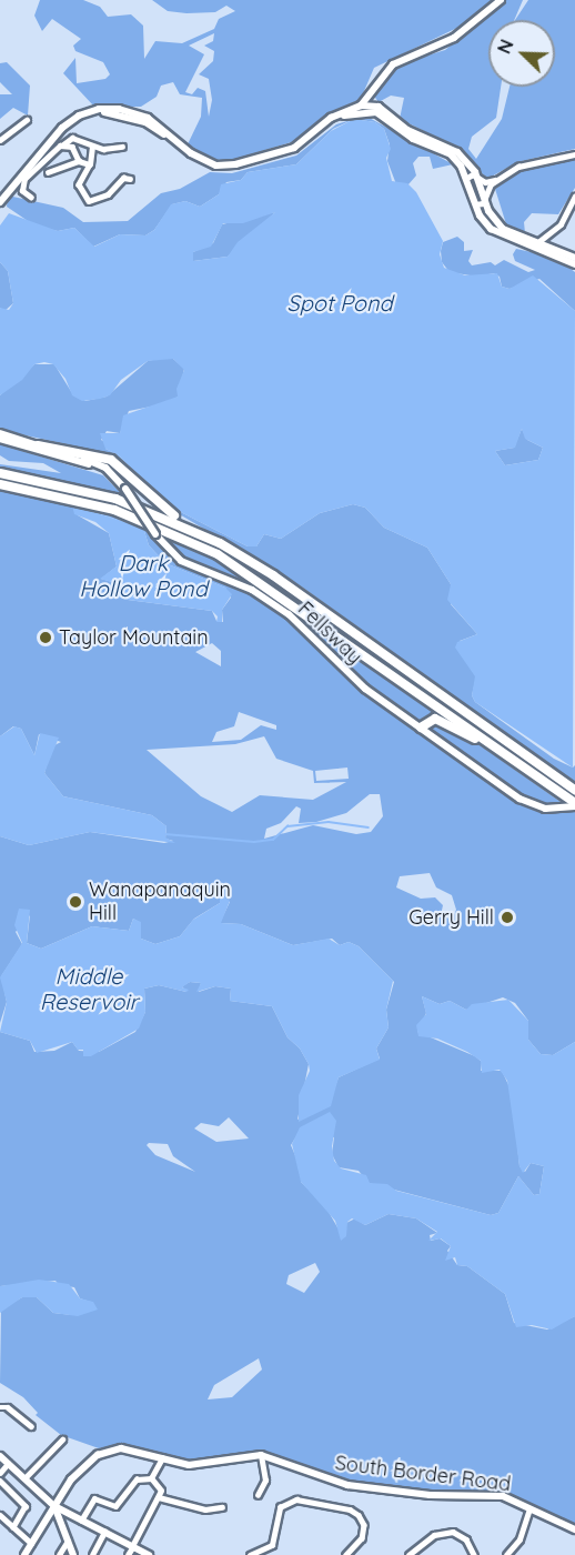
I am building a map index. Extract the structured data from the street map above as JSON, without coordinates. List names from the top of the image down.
{
  "streets": {
    "main road": ["Fellsway", "South Border Road"]
  },
  "water": ["Spot Pond", "Dark Hollow Pond", "Middle Reservoir"],
  "places": ["Taylor Mountain", "Wanapanaquin Hill", "Gerry Hill"],
  "north": "top left"
}
